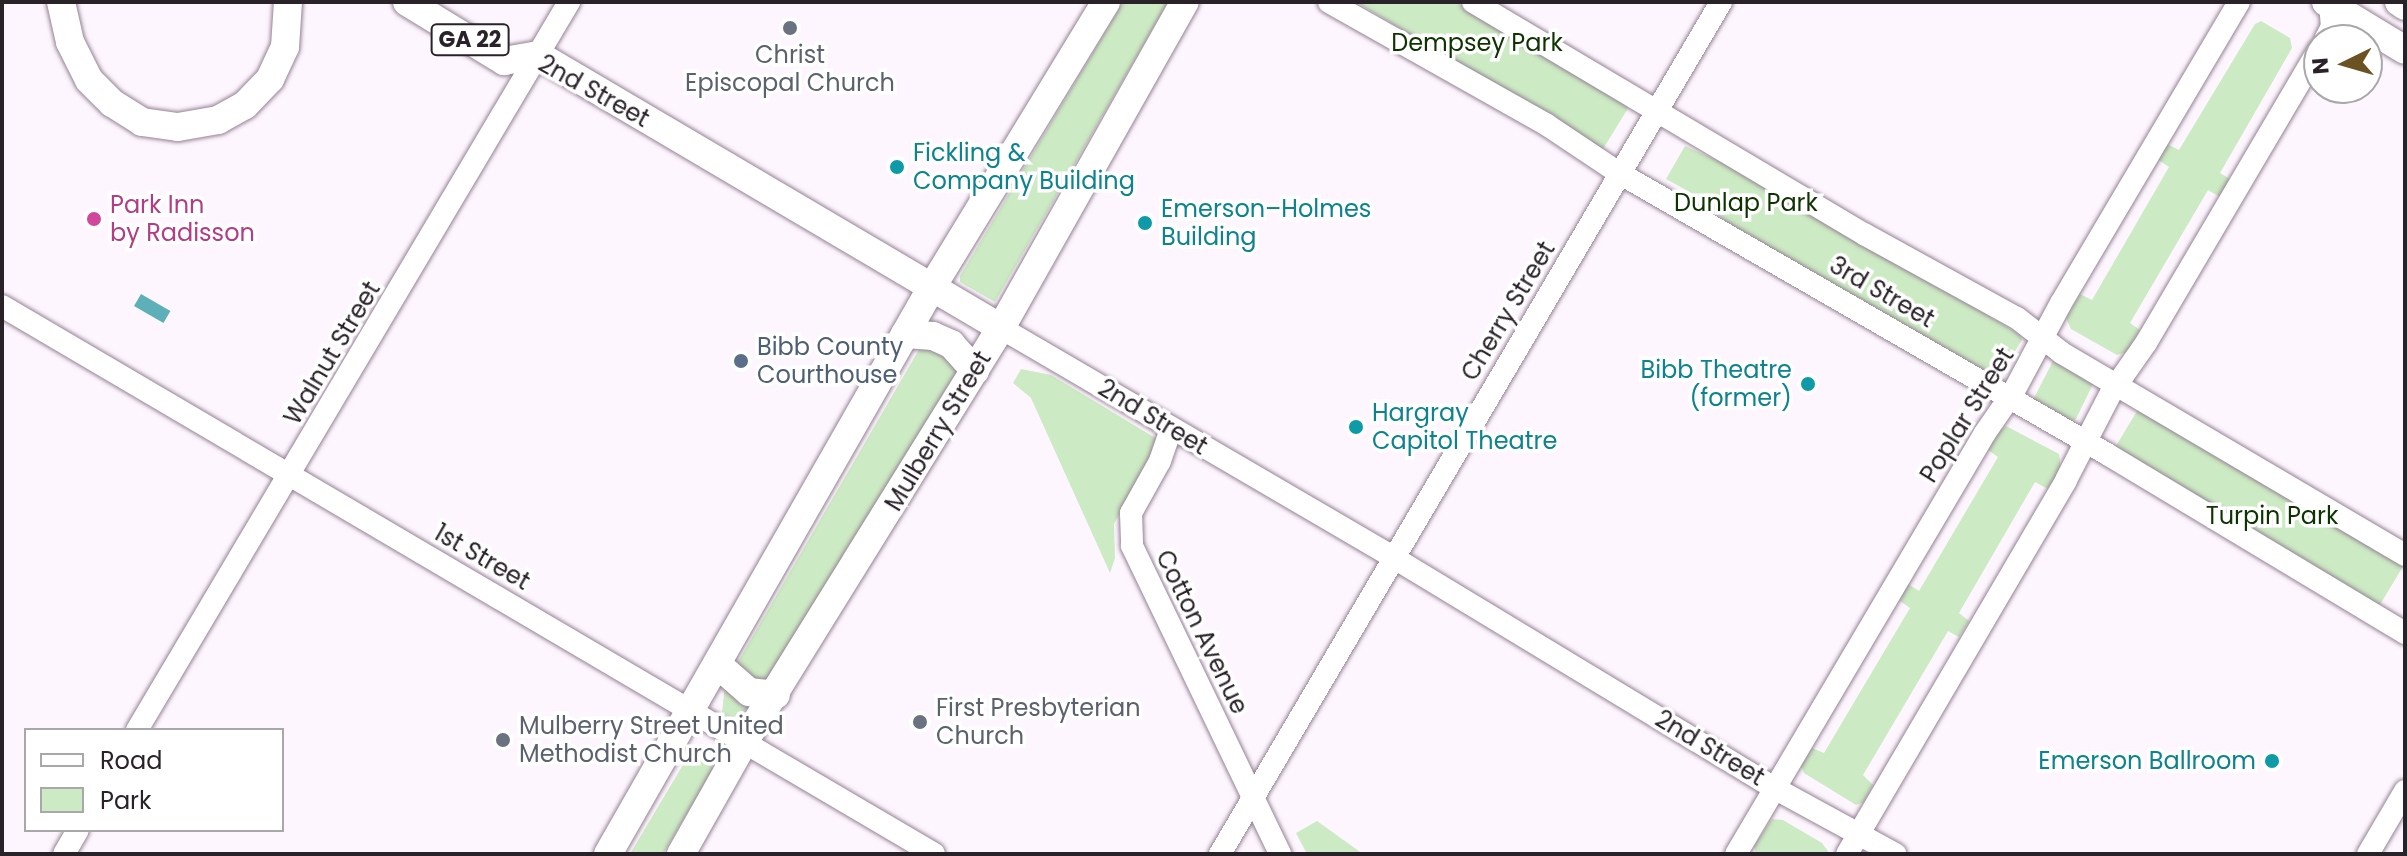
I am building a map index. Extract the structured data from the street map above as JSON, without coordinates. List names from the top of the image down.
{
  "streets": {
    "main road": ["GA 22", "2nd Street", "Mulberry Street"],
    "street": [
      "3rd Street",
      "Cherry Street",
      "Walnut Street",
      "Poplar Street",
      "1st Street",
      "Cotton Avenue"
    ]
  },
  "crossings": [
    ["2nd Street", "Cherry Street"],
    ["2nd Street", "Walnut Street"],
    ["2nd Street", "Poplar Street"],
    ["2nd Street", "Mulberry Street"],
    ["2nd Street", "Cotton Avenue"],
    ["3rd Street", "Cherry Street"],
    ["3rd Street", "Poplar Street"],
    ["Cherry Street", "Cotton Avenue"],
    ["Walnut Street", "1st Street"],
    ["Mulberry Street", "1st Street"]
  ],
  "parks": ["Dempsey Park", "Dunlap Park", "Turpin Park"],
  "places": [
    "Christ Episcopal Church",
    "Fickling & Company Building",
    "Park Inn by Radisson",
    "Emerson–Holmes Building",
    "Bibb County Courthouse",
    "Bibb Theatre (former)",
    "Hargray Capitol Theatre",
    "First Presbyterian Church",
    "Mulberry Street United Methodist Church",
    "Emerson Ballroom"
  ],
  "legend": ["Road", "Park"],
  "north": "left"
}
